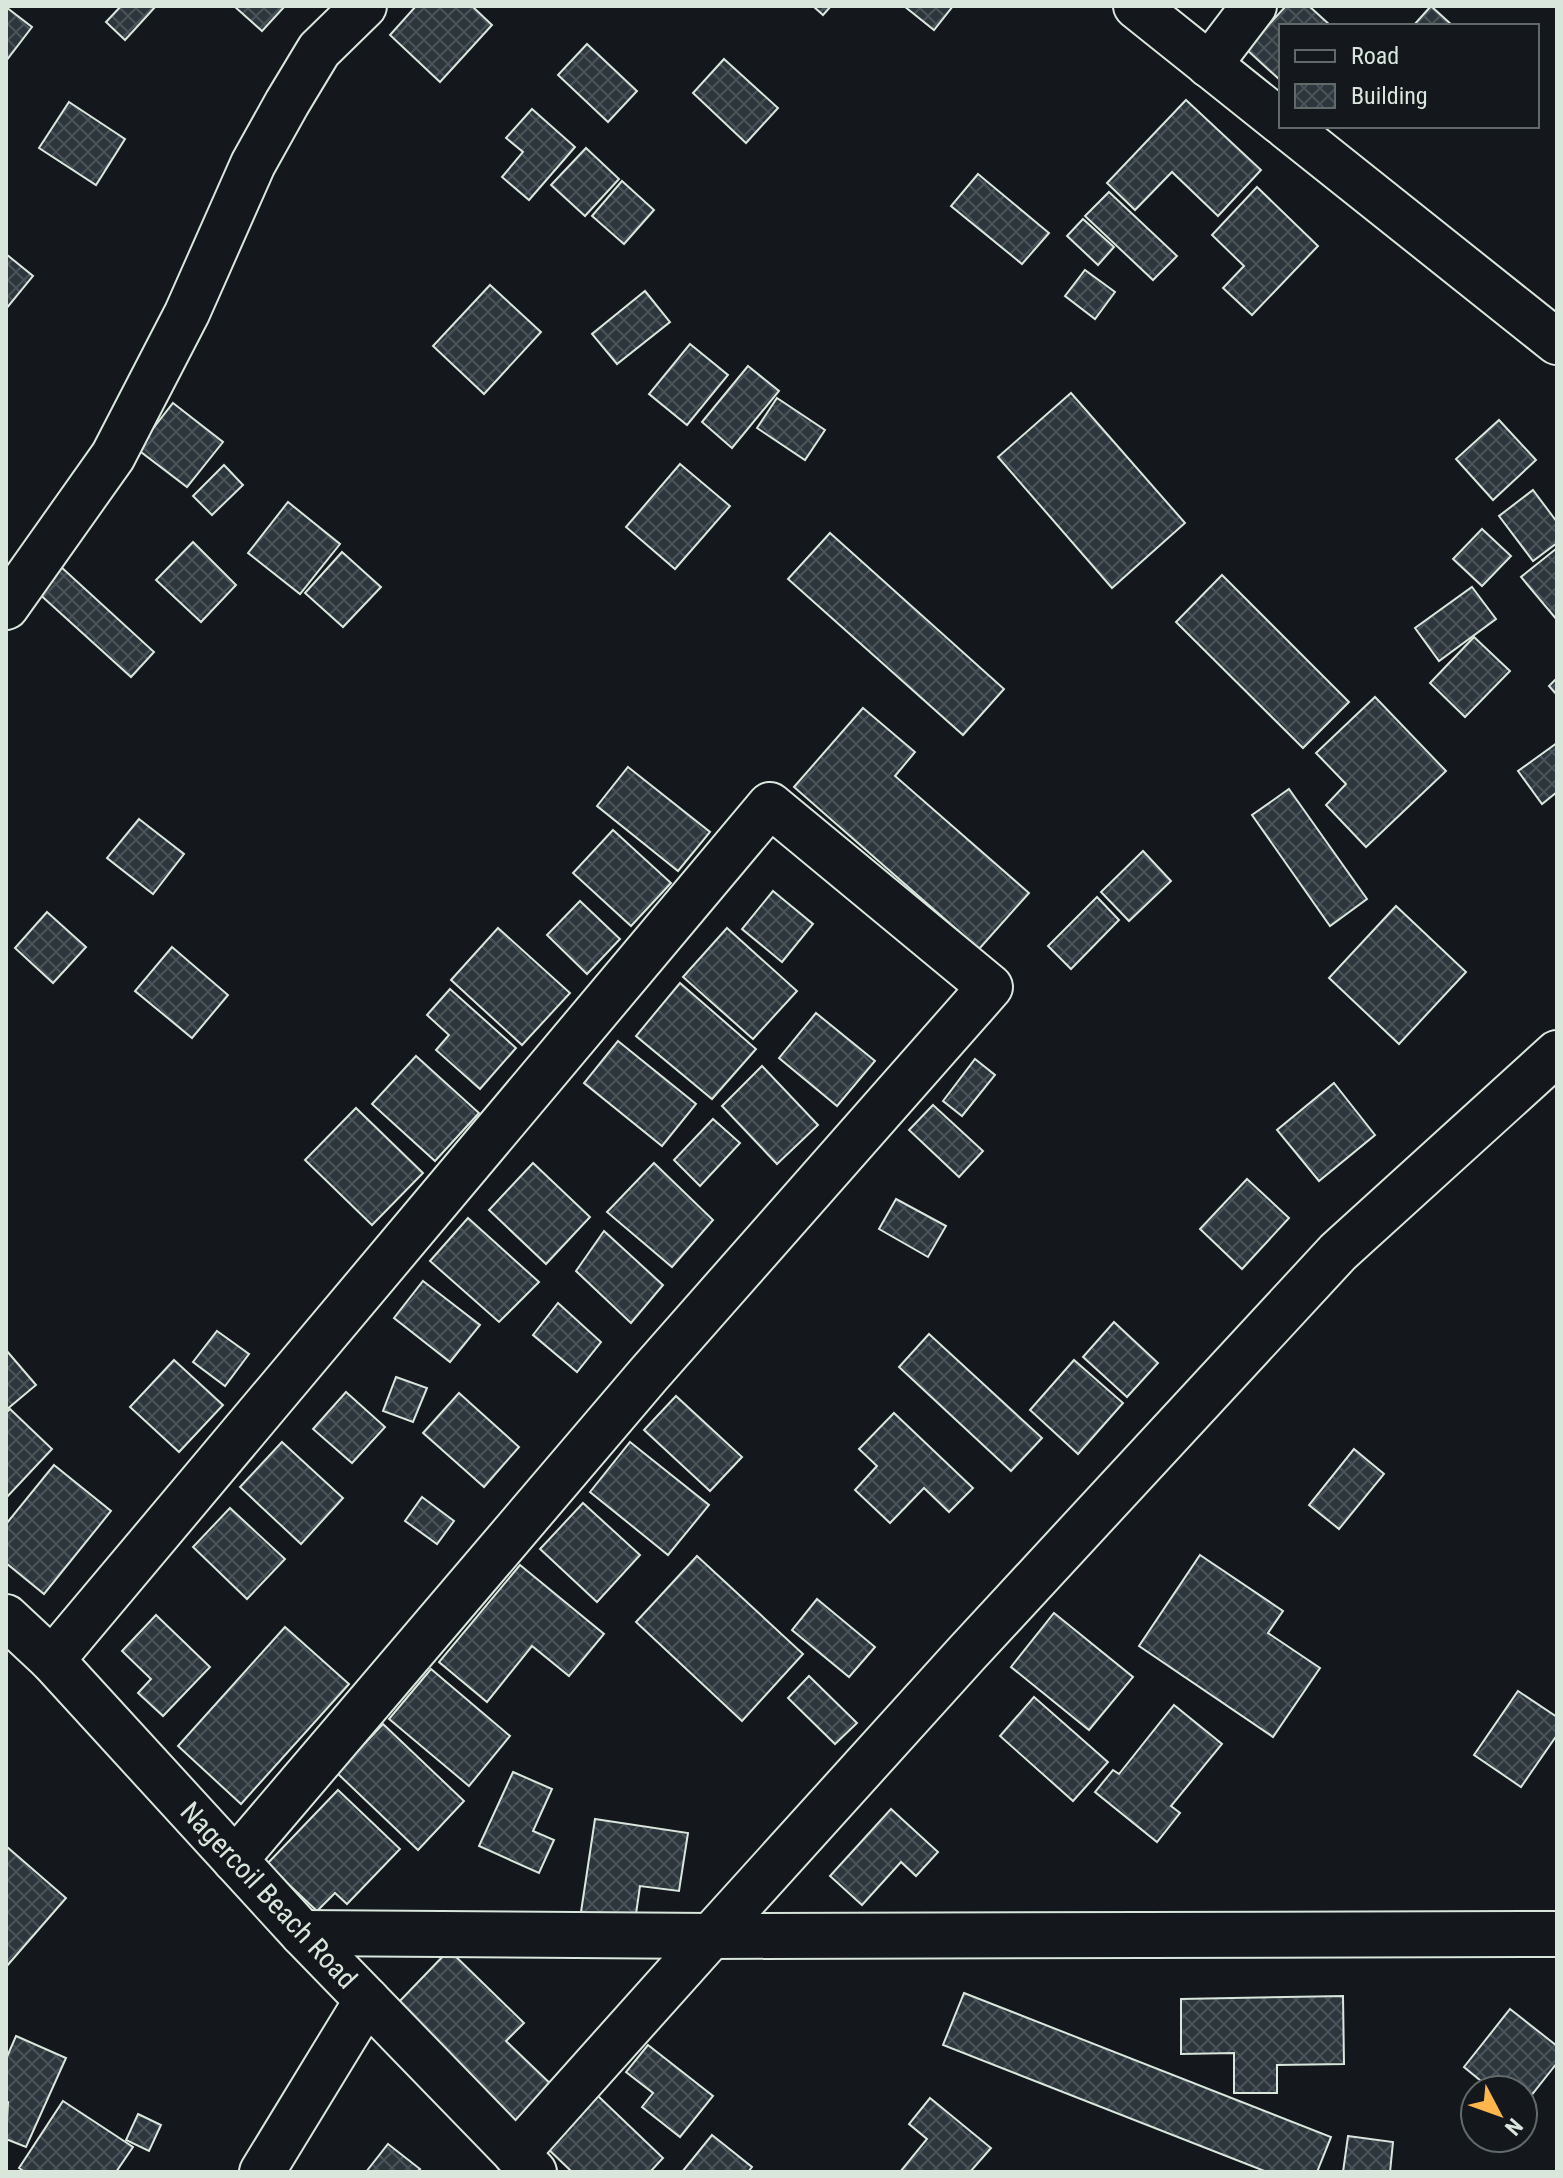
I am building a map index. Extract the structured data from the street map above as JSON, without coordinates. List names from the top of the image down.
{
  "streets": {
    "street": ["Nagercoil Beach Road"]
  },
  "legend": ["Road", "Building"],
  "north": "bottom right"
}
